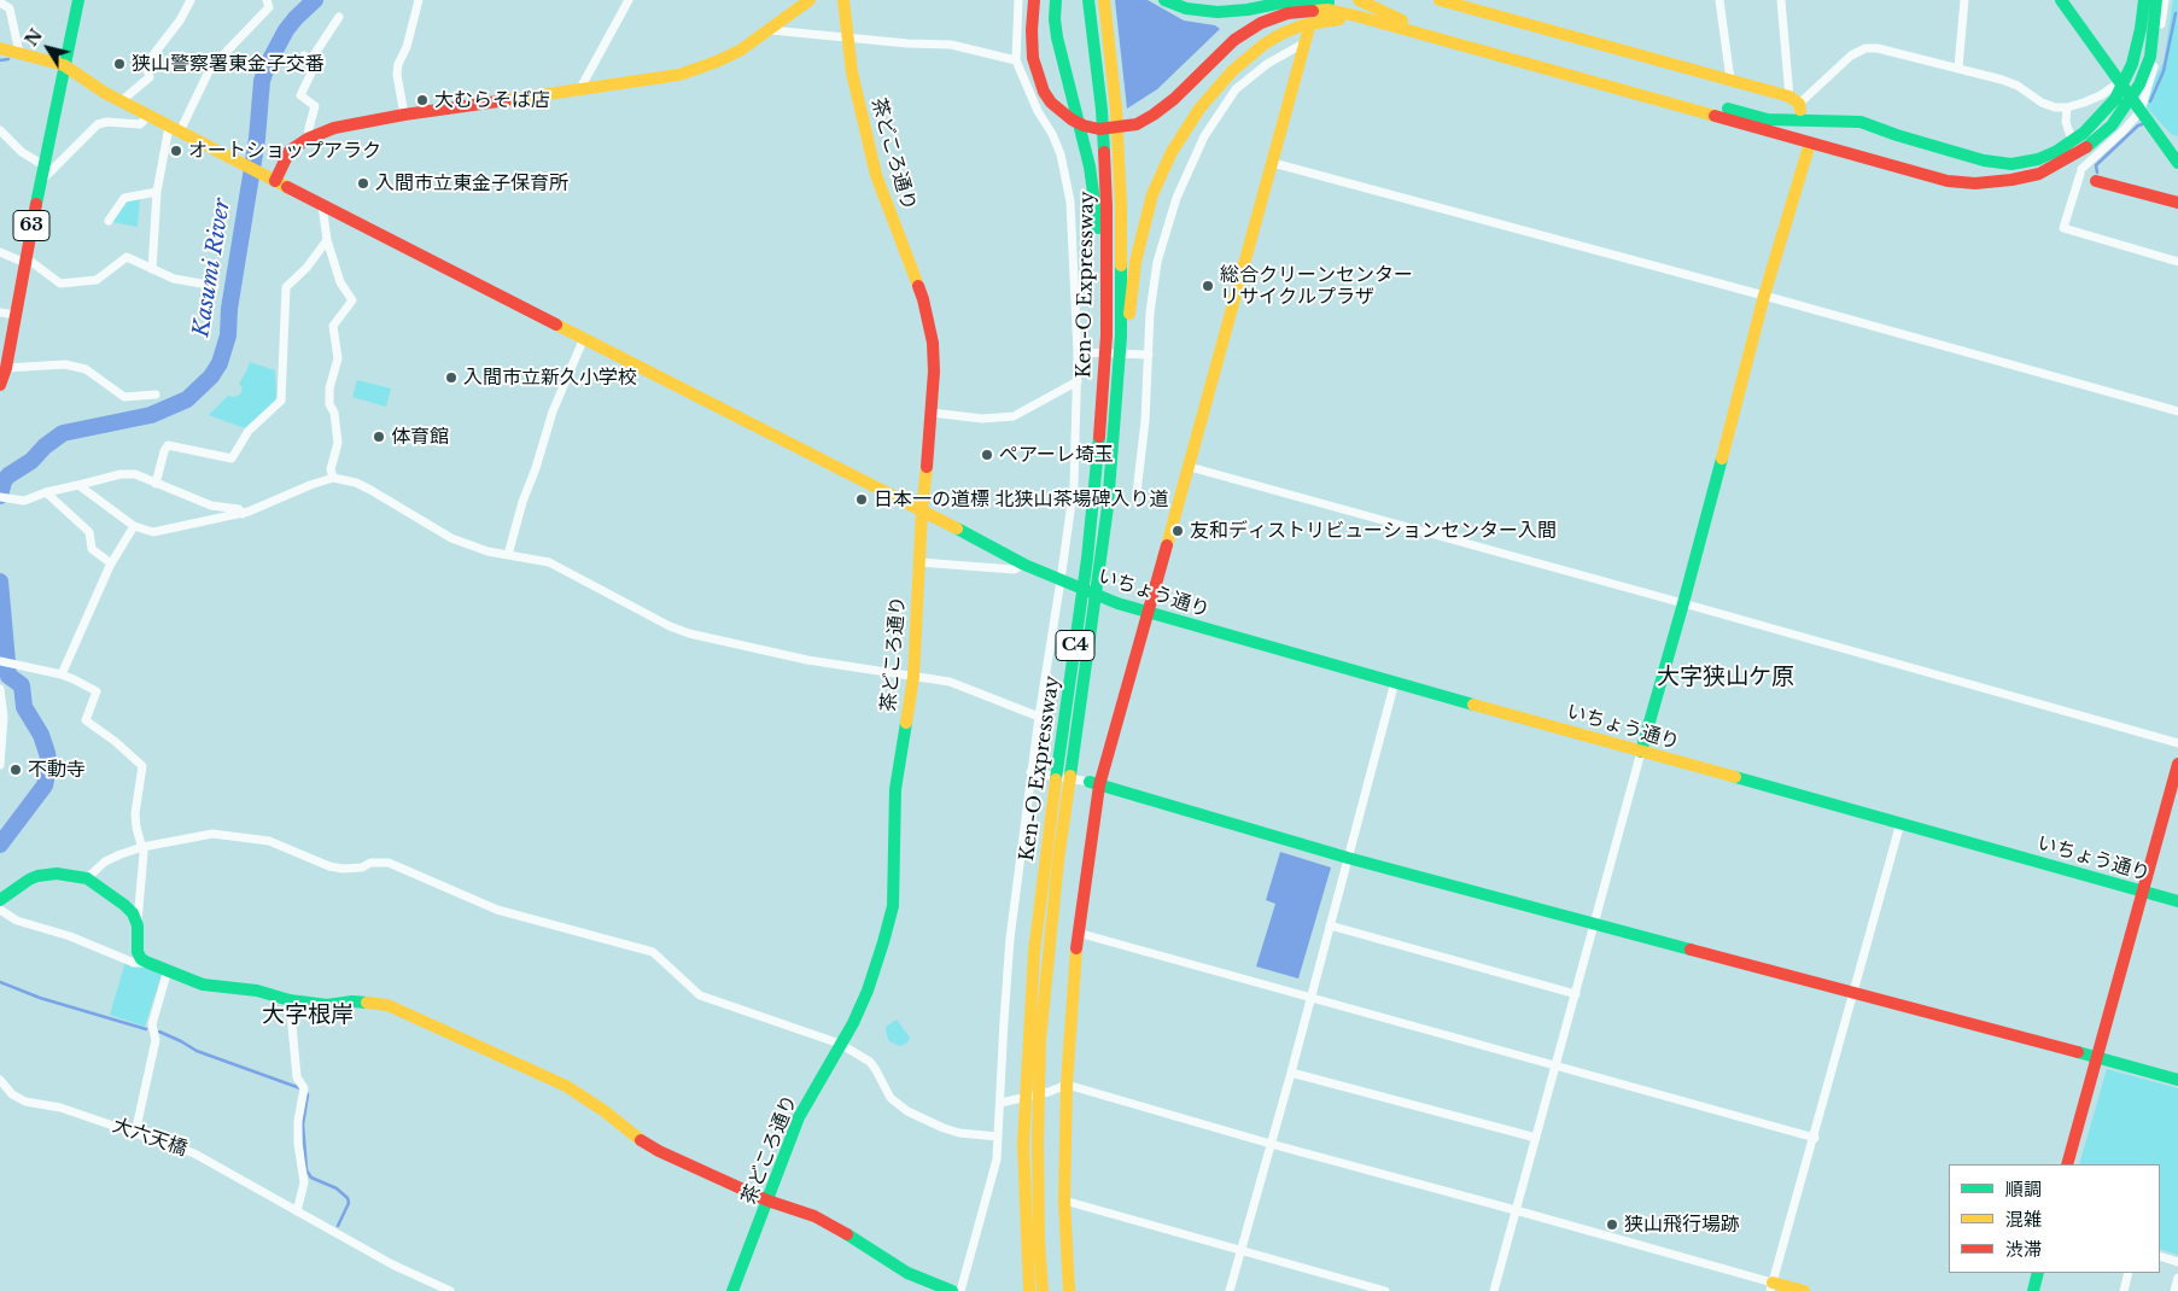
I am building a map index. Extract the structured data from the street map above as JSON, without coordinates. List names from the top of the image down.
{
  "streets": {
    "main road": [
      "茶どころ通り",
      "63",
      "Ken-O Expressway",
      "いちょう通り",
      "C4"
    ],
    "street": ["大六天橋"]
  },
  "crossings": [
    ["茶どころ通り", "いちょう通り"],
    ["63", "いちょう通り"]
  ],
  "districts": ["大字狭山ケ原", "大字根岸"],
  "water": ["Kasumi River"],
  "places": [
    "狭山警察署東金子交番",
    "大むらそば店",
    "オートショップアラク",
    "入間市立東金子保育所",
    "総合クリーンセンター リサイクルプラザ",
    "入間市立新久小学校",
    "体育館",
    "ペアーレ埼玉",
    "日本一の道標 北狭山茶場碑入り道",
    "友和ディストリビューションセンター入間",
    "不動寺",
    "狭山飛行場跡"
  ],
  "legend": ["順調", "混雑", "渋滞"],
  "north": "top left"
}
